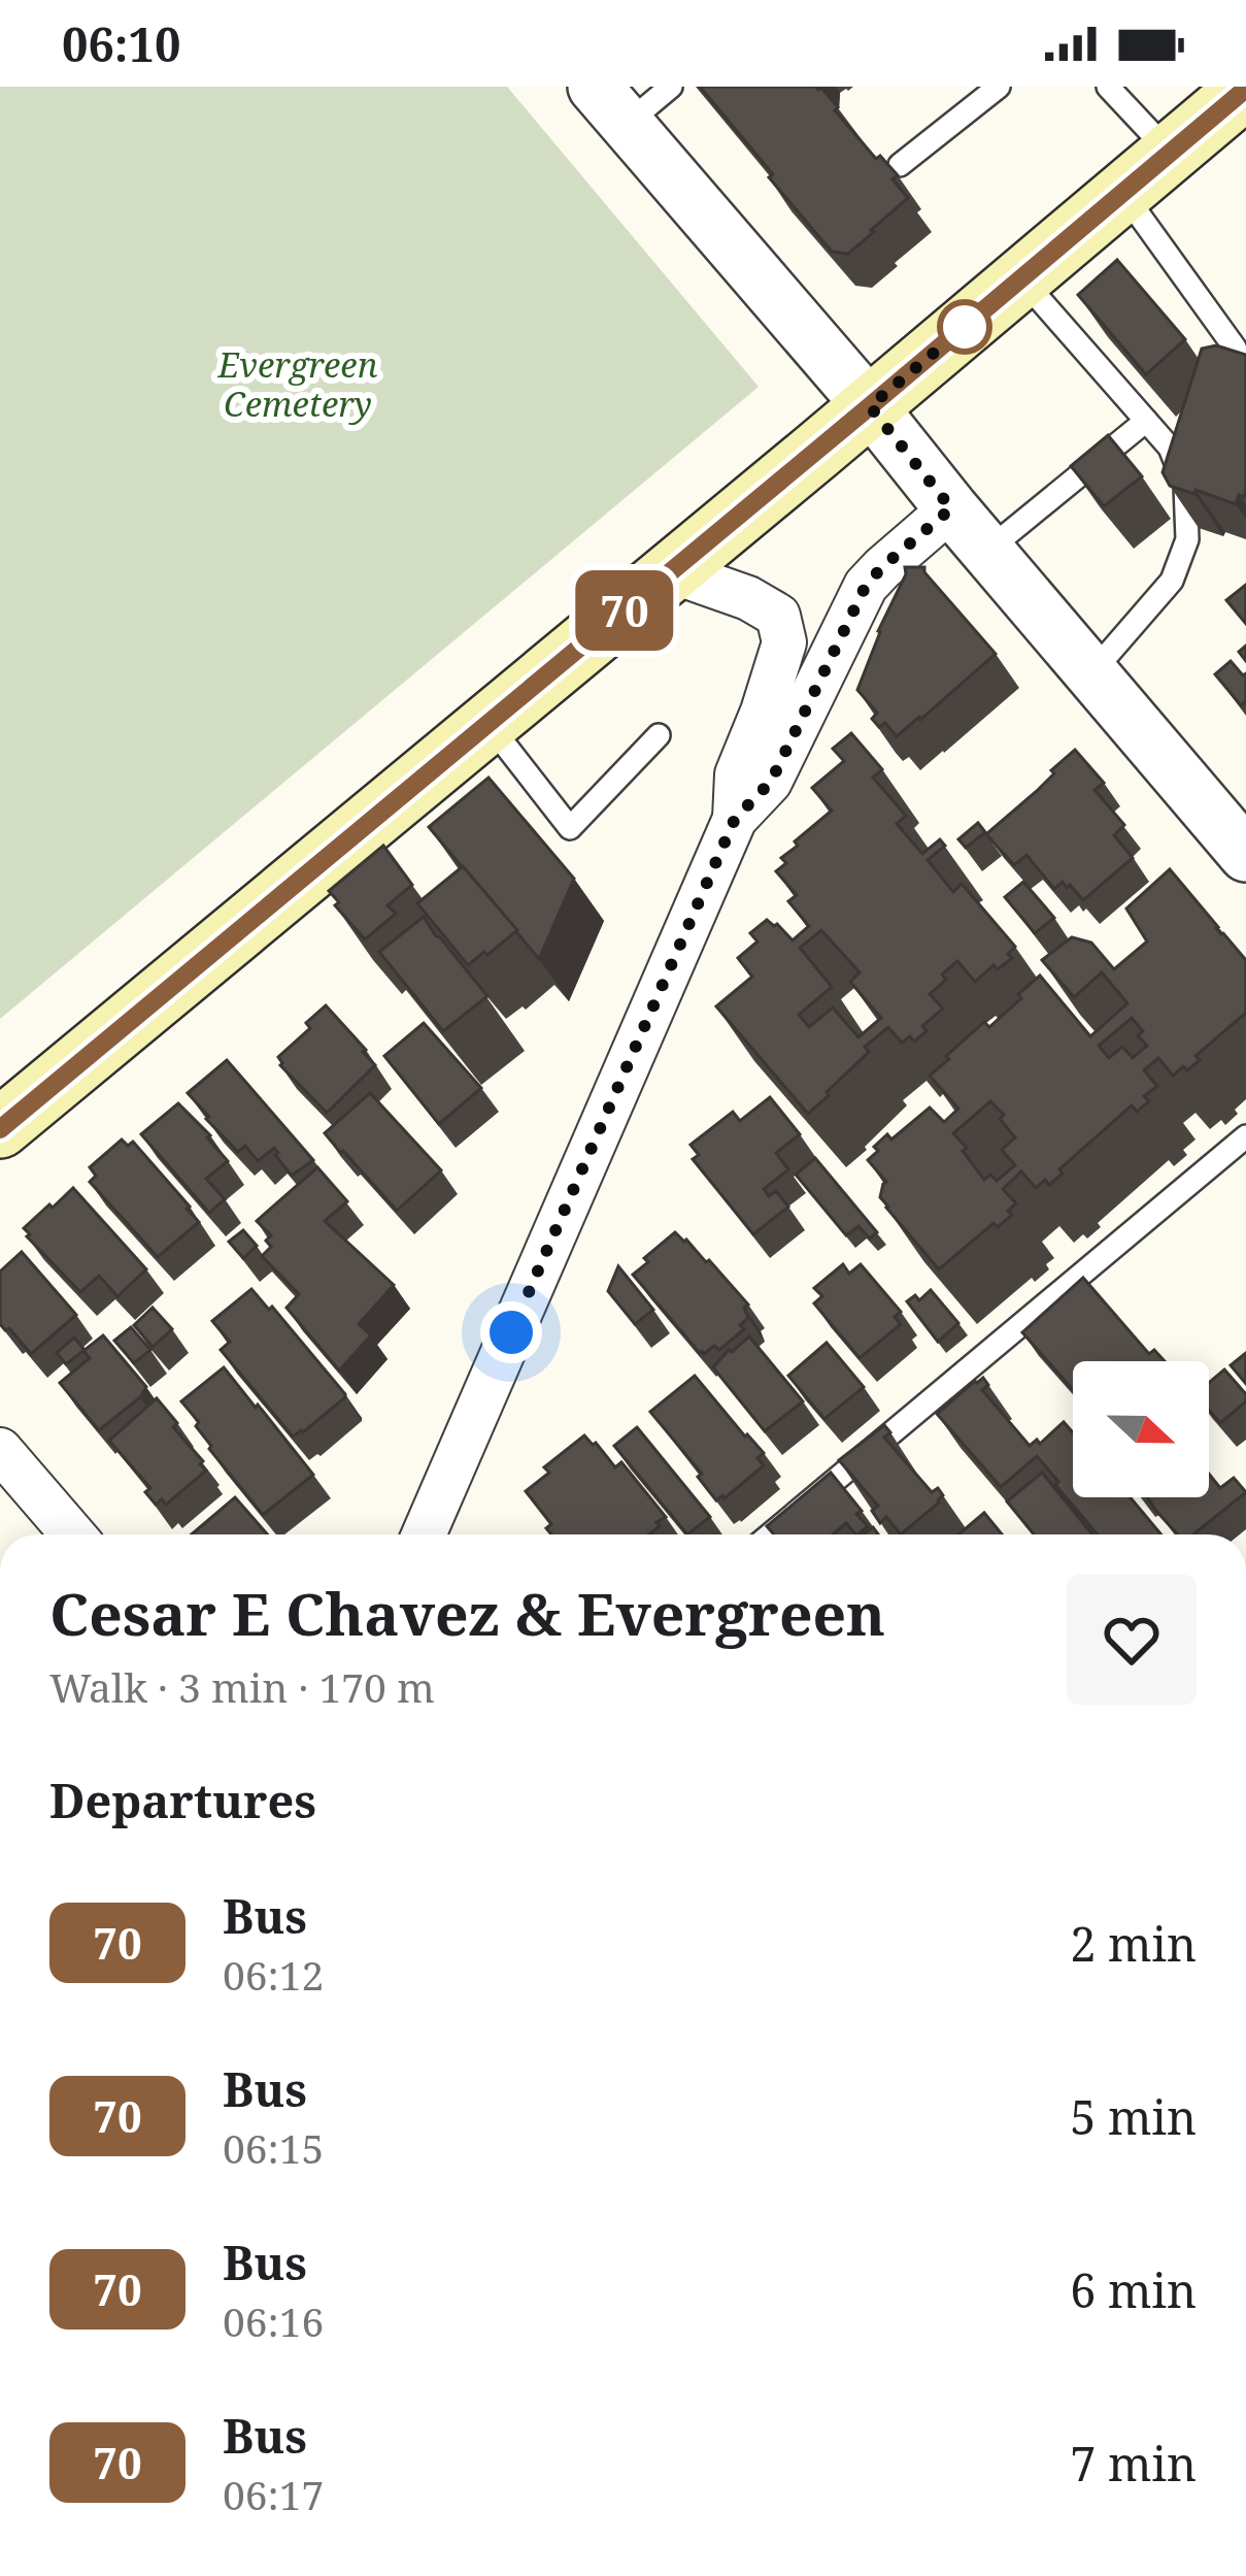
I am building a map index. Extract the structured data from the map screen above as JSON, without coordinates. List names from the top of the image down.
{
  "parks": ["Evergreen Cemetery"],
  "lines": ["bus line 70"],
  "north": "right",
  "page": {
    "status": "06:10",
    "on_map": "70",
    "heading": [
      ["Cesar E Chavez & Evergreen", "Walk · 3 min · 170 m"],
      "Departures"
    ],
    "list": [
      {
        "mark": "70",
        "name": "Bus",
        "note": "06:12",
        "value": "2 min"
      },
      {
        "mark": "70",
        "name": "Bus",
        "note": "06:15",
        "value": "5 min"
      },
      {
        "mark": "70",
        "name": "Bus",
        "note": "06:16",
        "value": "6 min"
      },
      {
        "mark": "70",
        "name": "Bus",
        "note": "06:17",
        "value": "7 min"
      }
    ]
  }
}
